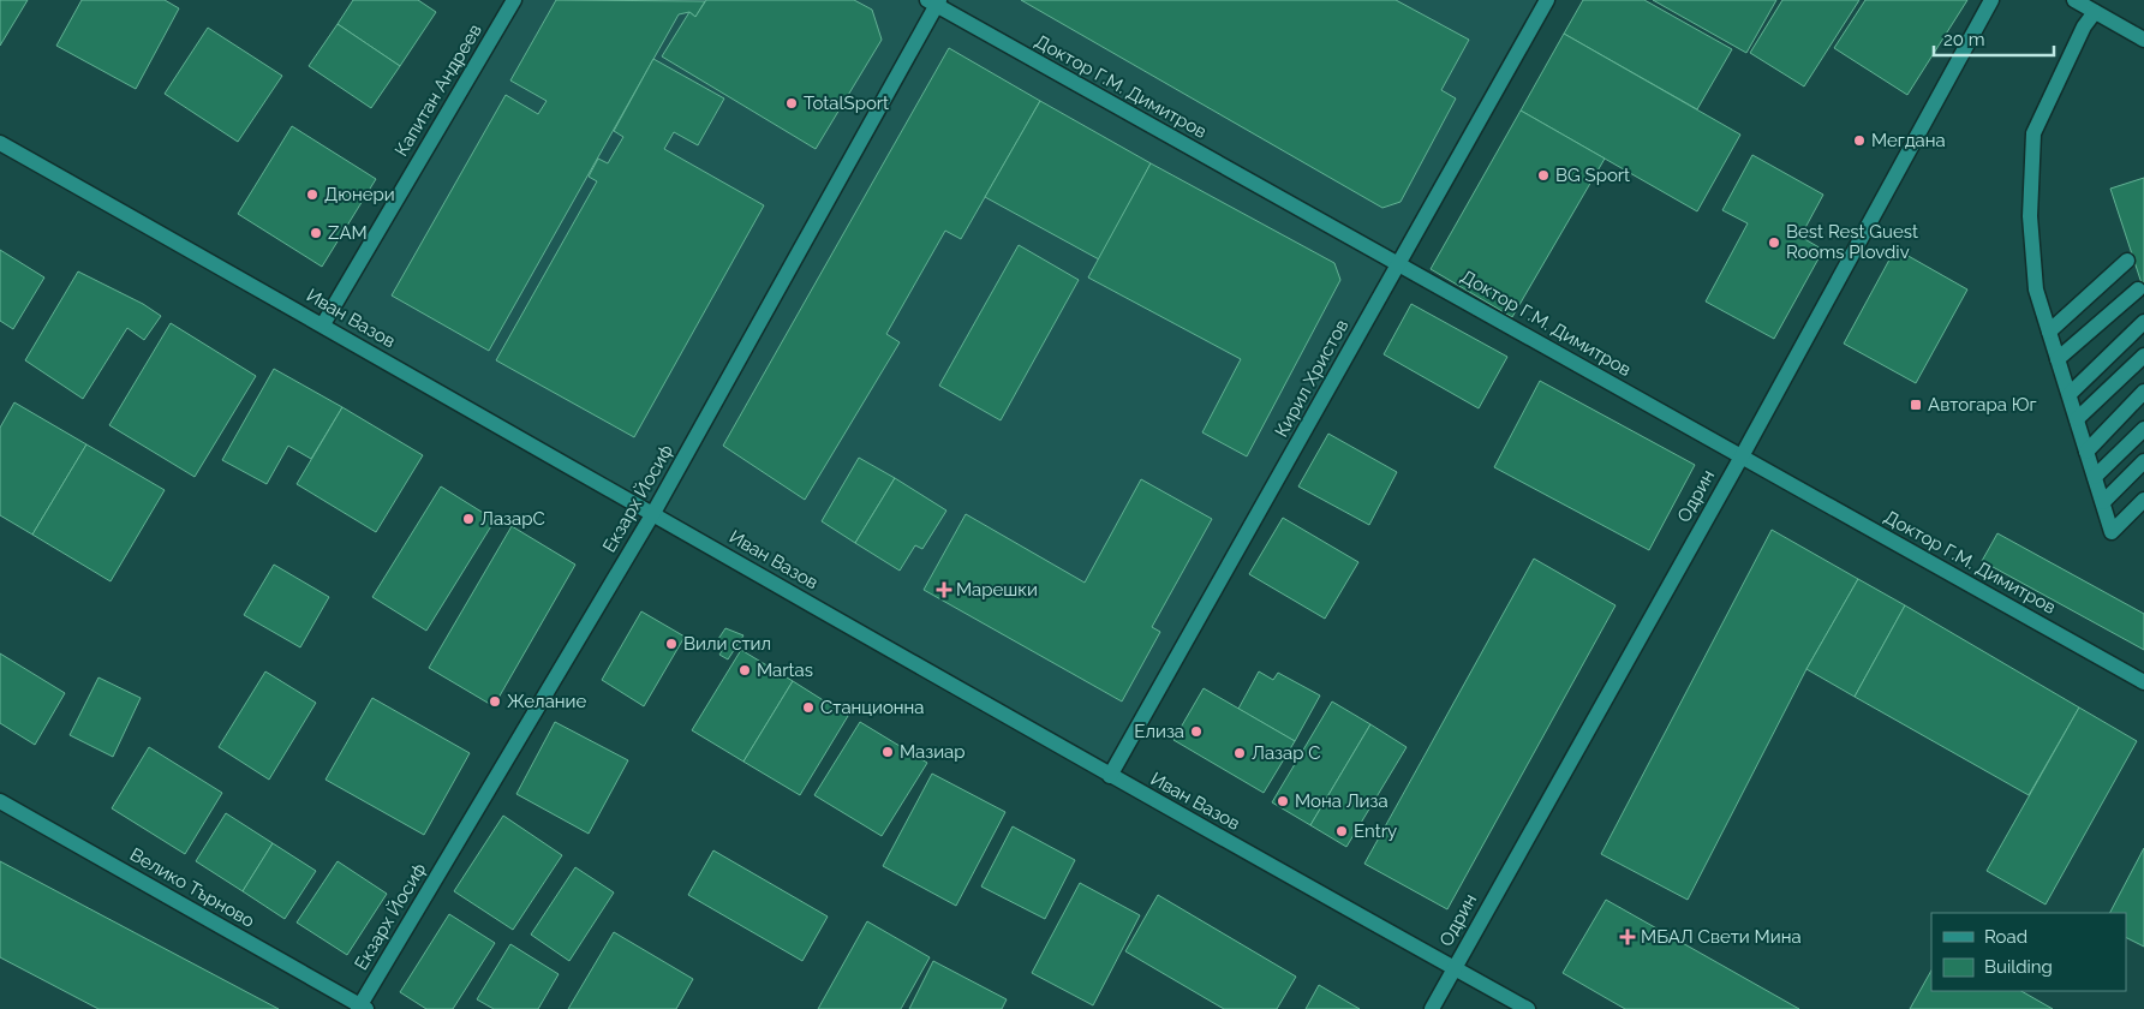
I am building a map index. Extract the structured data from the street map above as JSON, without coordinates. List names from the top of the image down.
{
  "streets": {
    "street": [
      "Доктор Г.М. Димитров",
      "Капитан Андреев",
      "Иван Вазов",
      "Кирил Христов",
      "Одрин",
      "Екзарх Йосиф",
      "Велико Търново"
    ]
  },
  "crossings": [
    ["Доктор Г.М. Димитров", "Кирил Христов"],
    ["Доктор Г.М. Димитров", "Одрин"],
    ["Доктор Г.М. Димитров", "Екзарх Йосиф"],
    ["Капитан Андреев", "Иван Вазов"],
    ["Иван Вазов", "Кирил Христов"],
    ["Иван Вазов", "Одрин"],
    ["Иван Вазов", "Екзарх Йосиф"],
    ["Екзарх Йосиф", "Велико Търново"]
  ],
  "places": {
    "other": [
      "TotalSport",
      "Мегдана",
      "BG Sport",
      "Дюнери",
      "ZAM",
      "Best Rest Guest Rooms Plovdiv",
      "ЛазарС",
      "Вили стил",
      "Martas",
      "Желание",
      "Станционна",
      "Елиза",
      "Мазиар",
      "Лазар С",
      "Мона Лиза",
      "Entry"
    ],
    "transit": ["Автогара Юг"],
    "health": ["Марешки", "МБАЛ Свети Мина"]
  },
  "legend": ["Road", "Building"],
  "scale_bar": "20 m"
}
